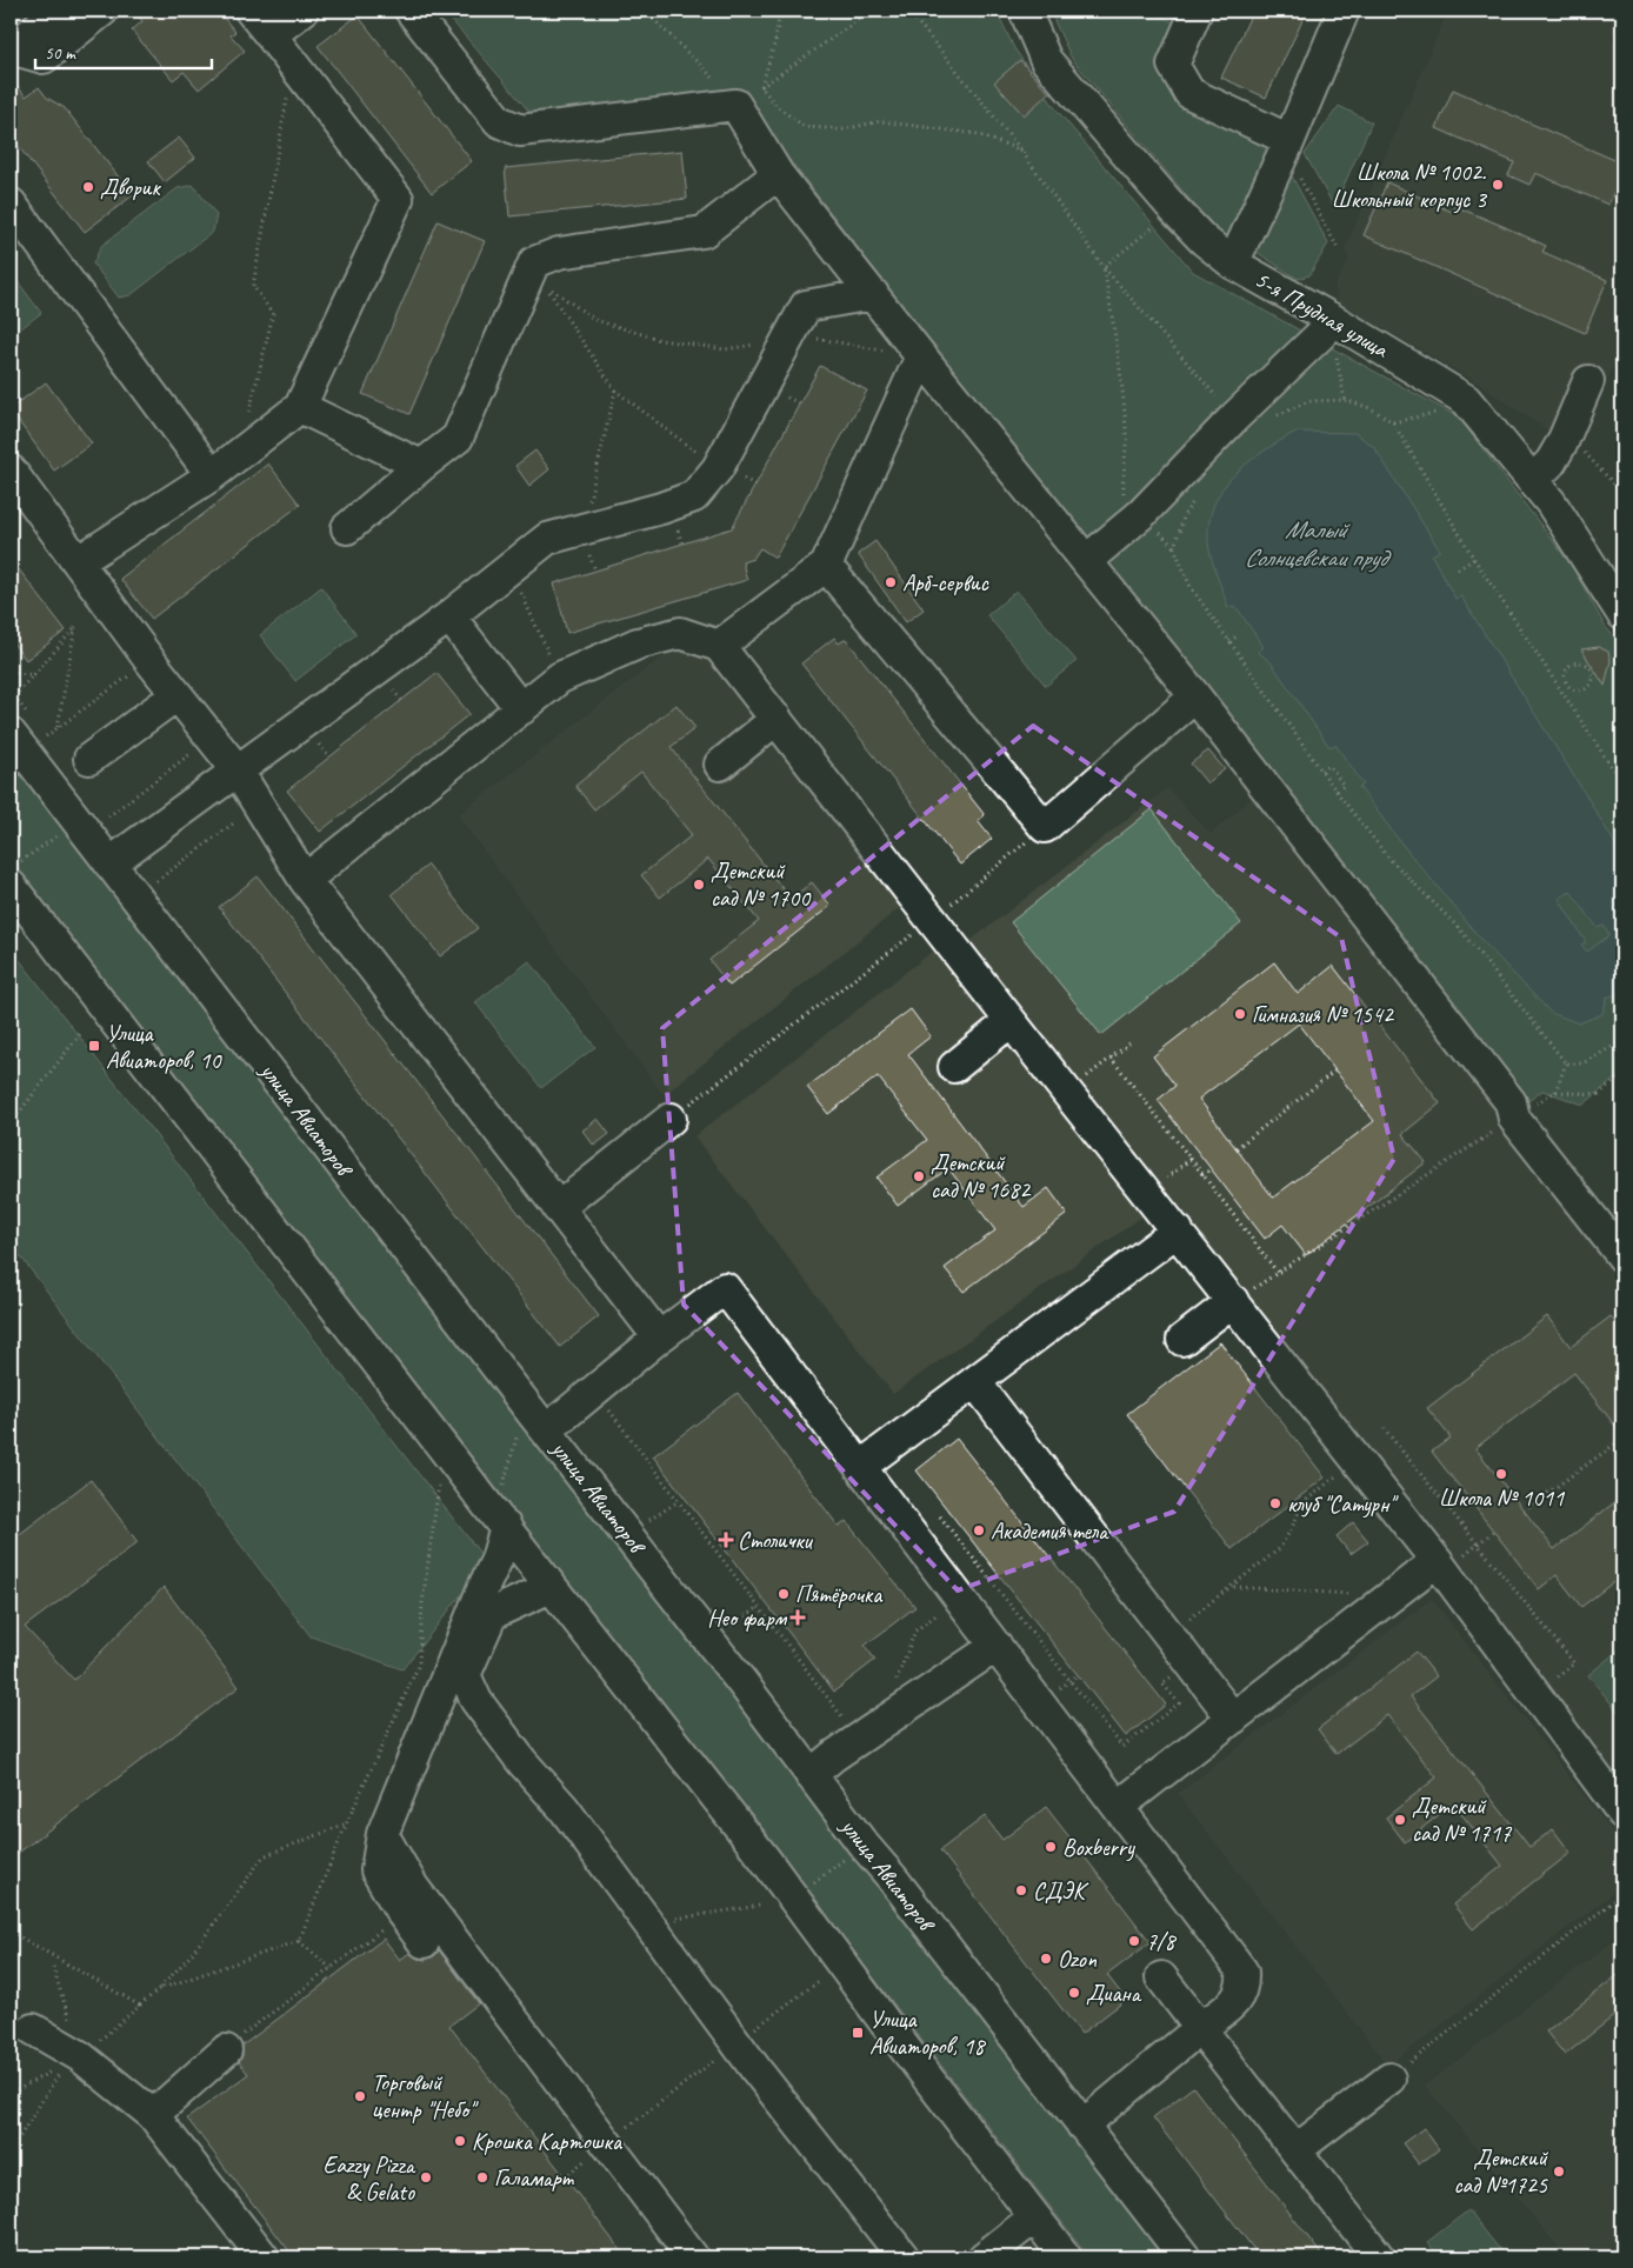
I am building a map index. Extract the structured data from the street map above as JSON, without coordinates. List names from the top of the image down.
{
  "streets": {
    "street": ["5-я Прудная улица", "улица Авиаторов"]
  },
  "water": ["Малый Солнцевскаи пруд"],
  "places": {
    "other": [
      "Школа № 1002. Школьный корпус 3",
      "Дворик",
      "Арб-сервис",
      "Детский сад № 1700",
      "Гимназия № 1542",
      "Детский сад № 1682",
      "Школа № 1011",
      "клуб \"Сатурн\"",
      "Академия тела",
      "Пятёрочка",
      "Детский сад № 1717",
      "Boxberry",
      "СДЭК",
      "7/8",
      "Ozon",
      "Диана",
      "Торговый центр \"Небо\"",
      "Крошка Картошка",
      "Детский сад №1725",
      "Eazzy Pizza & Gelato",
      "Галамарт"
    ],
    "transit": ["Улица Авиаторов, 10", "Улица Авиаторов, 18"],
    "health": ["Столички", "Нео фарм"]
  },
  "scale_bar": "50 m"
}
